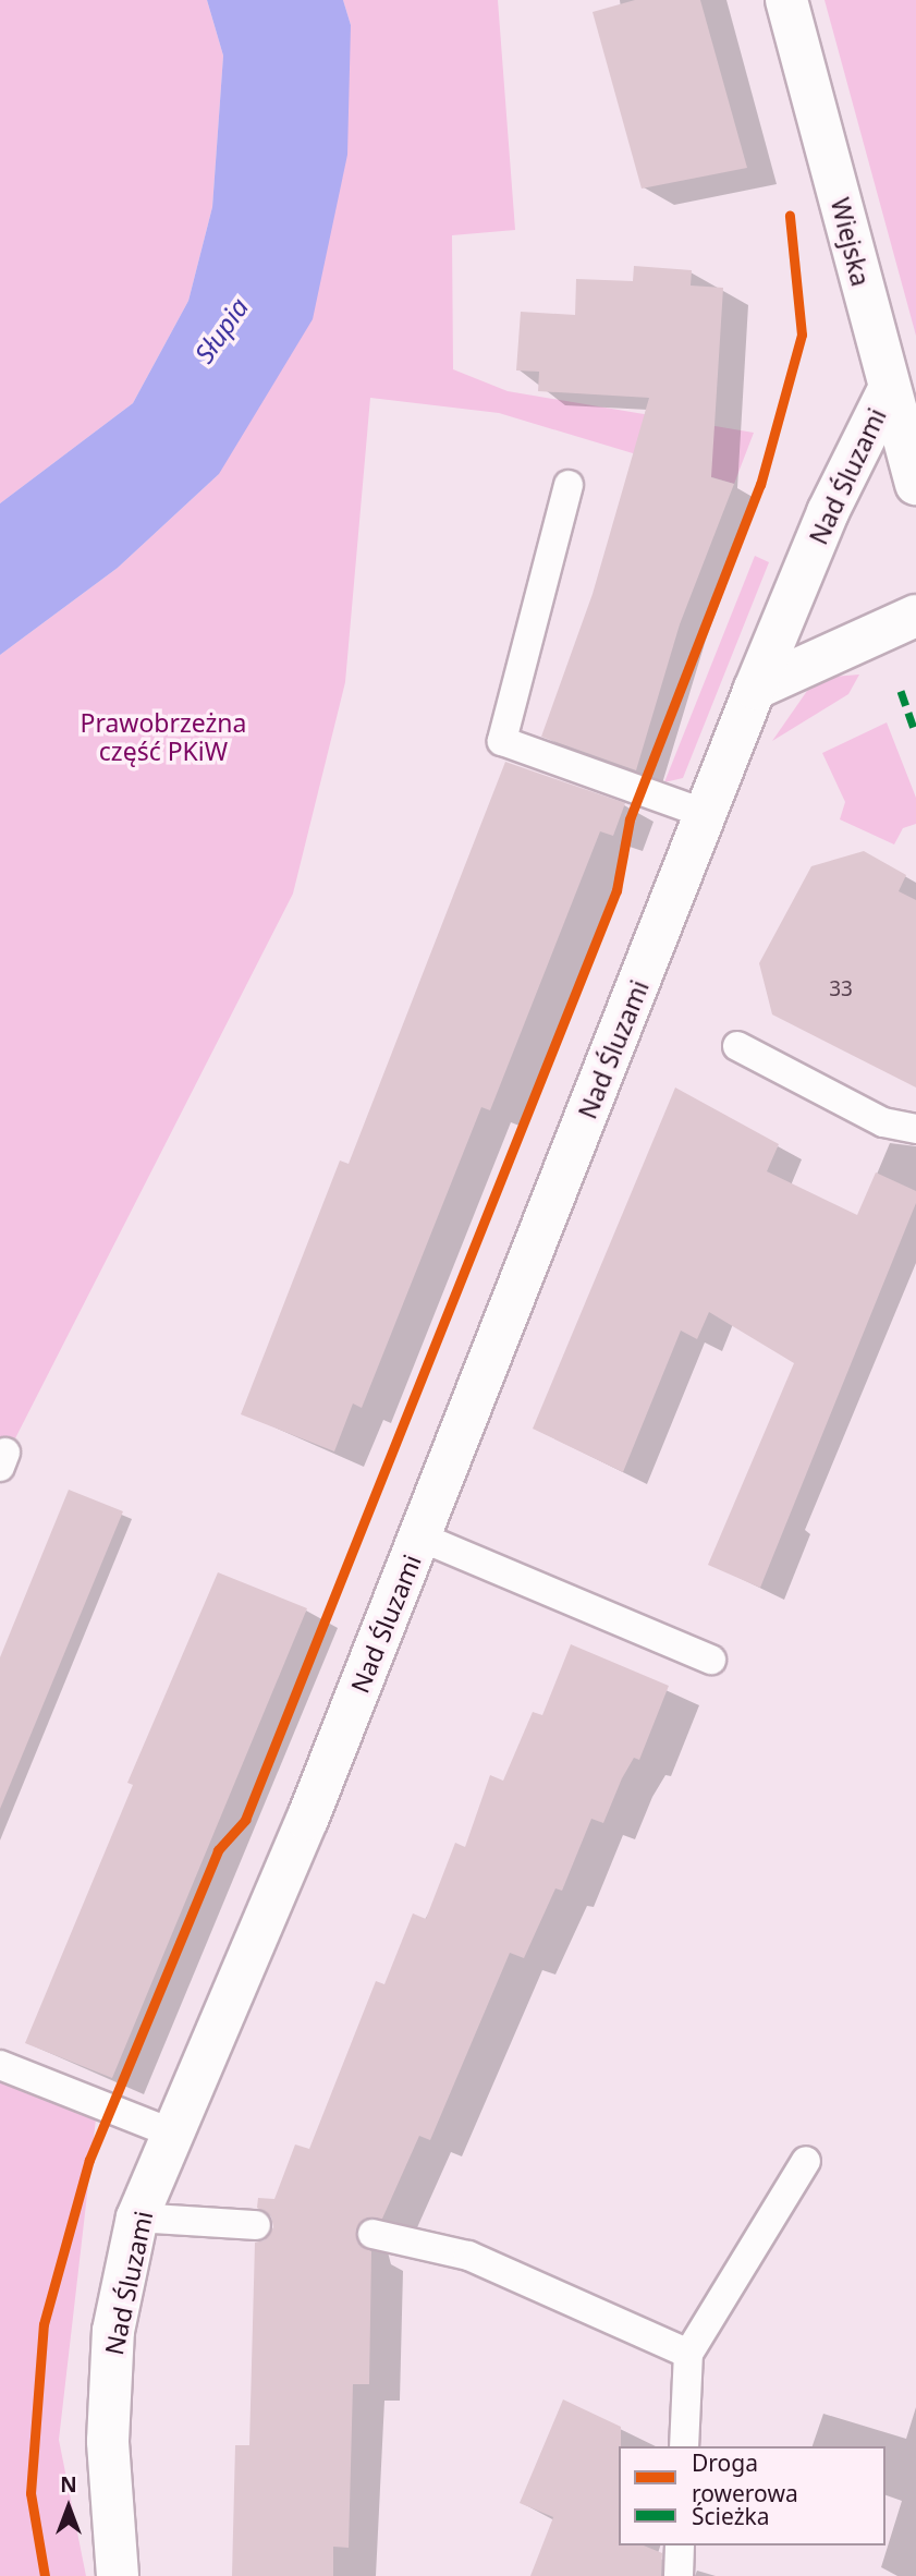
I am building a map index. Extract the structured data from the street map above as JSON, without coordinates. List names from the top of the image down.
{
  "streets": {
    "street": ["Wiejska", "Nad Śluzami"]
  },
  "crossings": [
    ["Wiejska", "Nad Śluzami"]
  ],
  "water": ["Słupia"],
  "parks": ["Prawobrzeżna część PKiW"],
  "house_numbers": ["33"],
  "legend": ["Droga rowerowa", "Ścieżka"],
  "north": "top"
}
